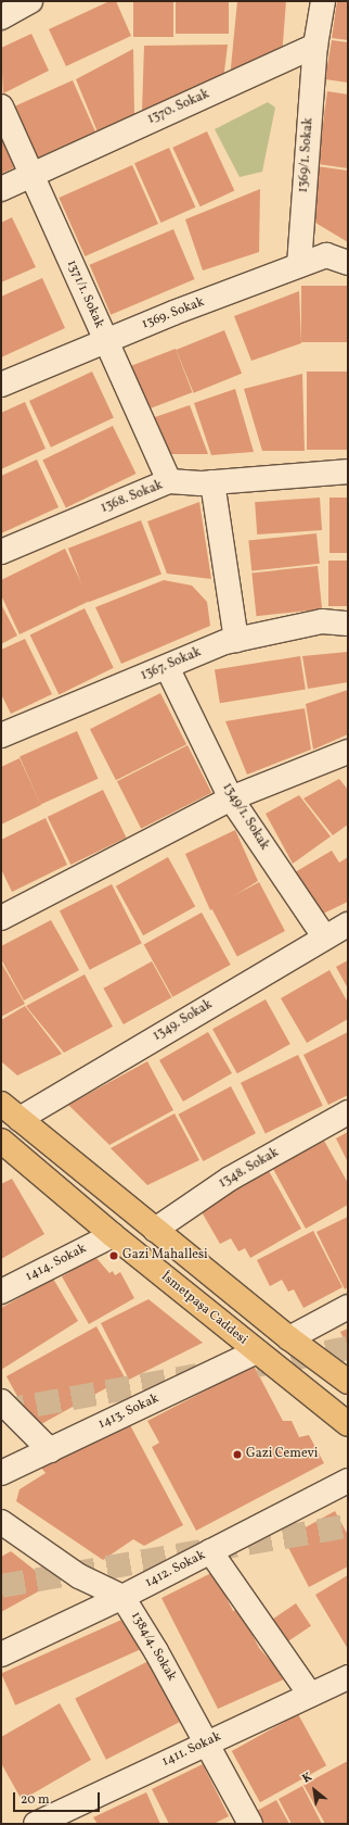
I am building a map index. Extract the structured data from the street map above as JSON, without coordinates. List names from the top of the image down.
{
  "streets": {
    "main road": ["İsmetpaşa Caddesi"],
    "street": [
      "1370. Sokak",
      "1369/1. Sokak",
      "1371/1. Sokak",
      "1369. Sokak",
      "1368. Sokak",
      "1367. Sokak",
      "1349/1. Sokak",
      "1349. Sokak",
      "1348. Sokak",
      "1414. Sokak",
      "1413. Sokak",
      "1412. Sokak",
      "1384/4. Sokak",
      "1411. Sokak"
    ]
  },
  "crossings": [
    ["1370. Sokak", "1369/1. Sokak"],
    ["1370. Sokak", "1371/1. Sokak"],
    ["1369/1. Sokak", "1369. Sokak"],
    ["1371/1. Sokak", "1369. Sokak"],
    ["1371/1. Sokak", "1368. Sokak"],
    ["1367. Sokak", "1349/1. Sokak"],
    ["1349/1. Sokak", "1349. Sokak"],
    ["1414. Sokak", "İsmetpaşa Caddesi"],
    ["İsmetpaşa Caddesi", "1413. Sokak"],
    ["1412. Sokak", "1384/4. Sokak"],
    ["1384/4. Sokak", "1411. Sokak"]
  ],
  "places": ["Gazi Mahallesi", "Gazi Cemevi"],
  "scale_bar": "20 m",
  "north": "top left"
}
